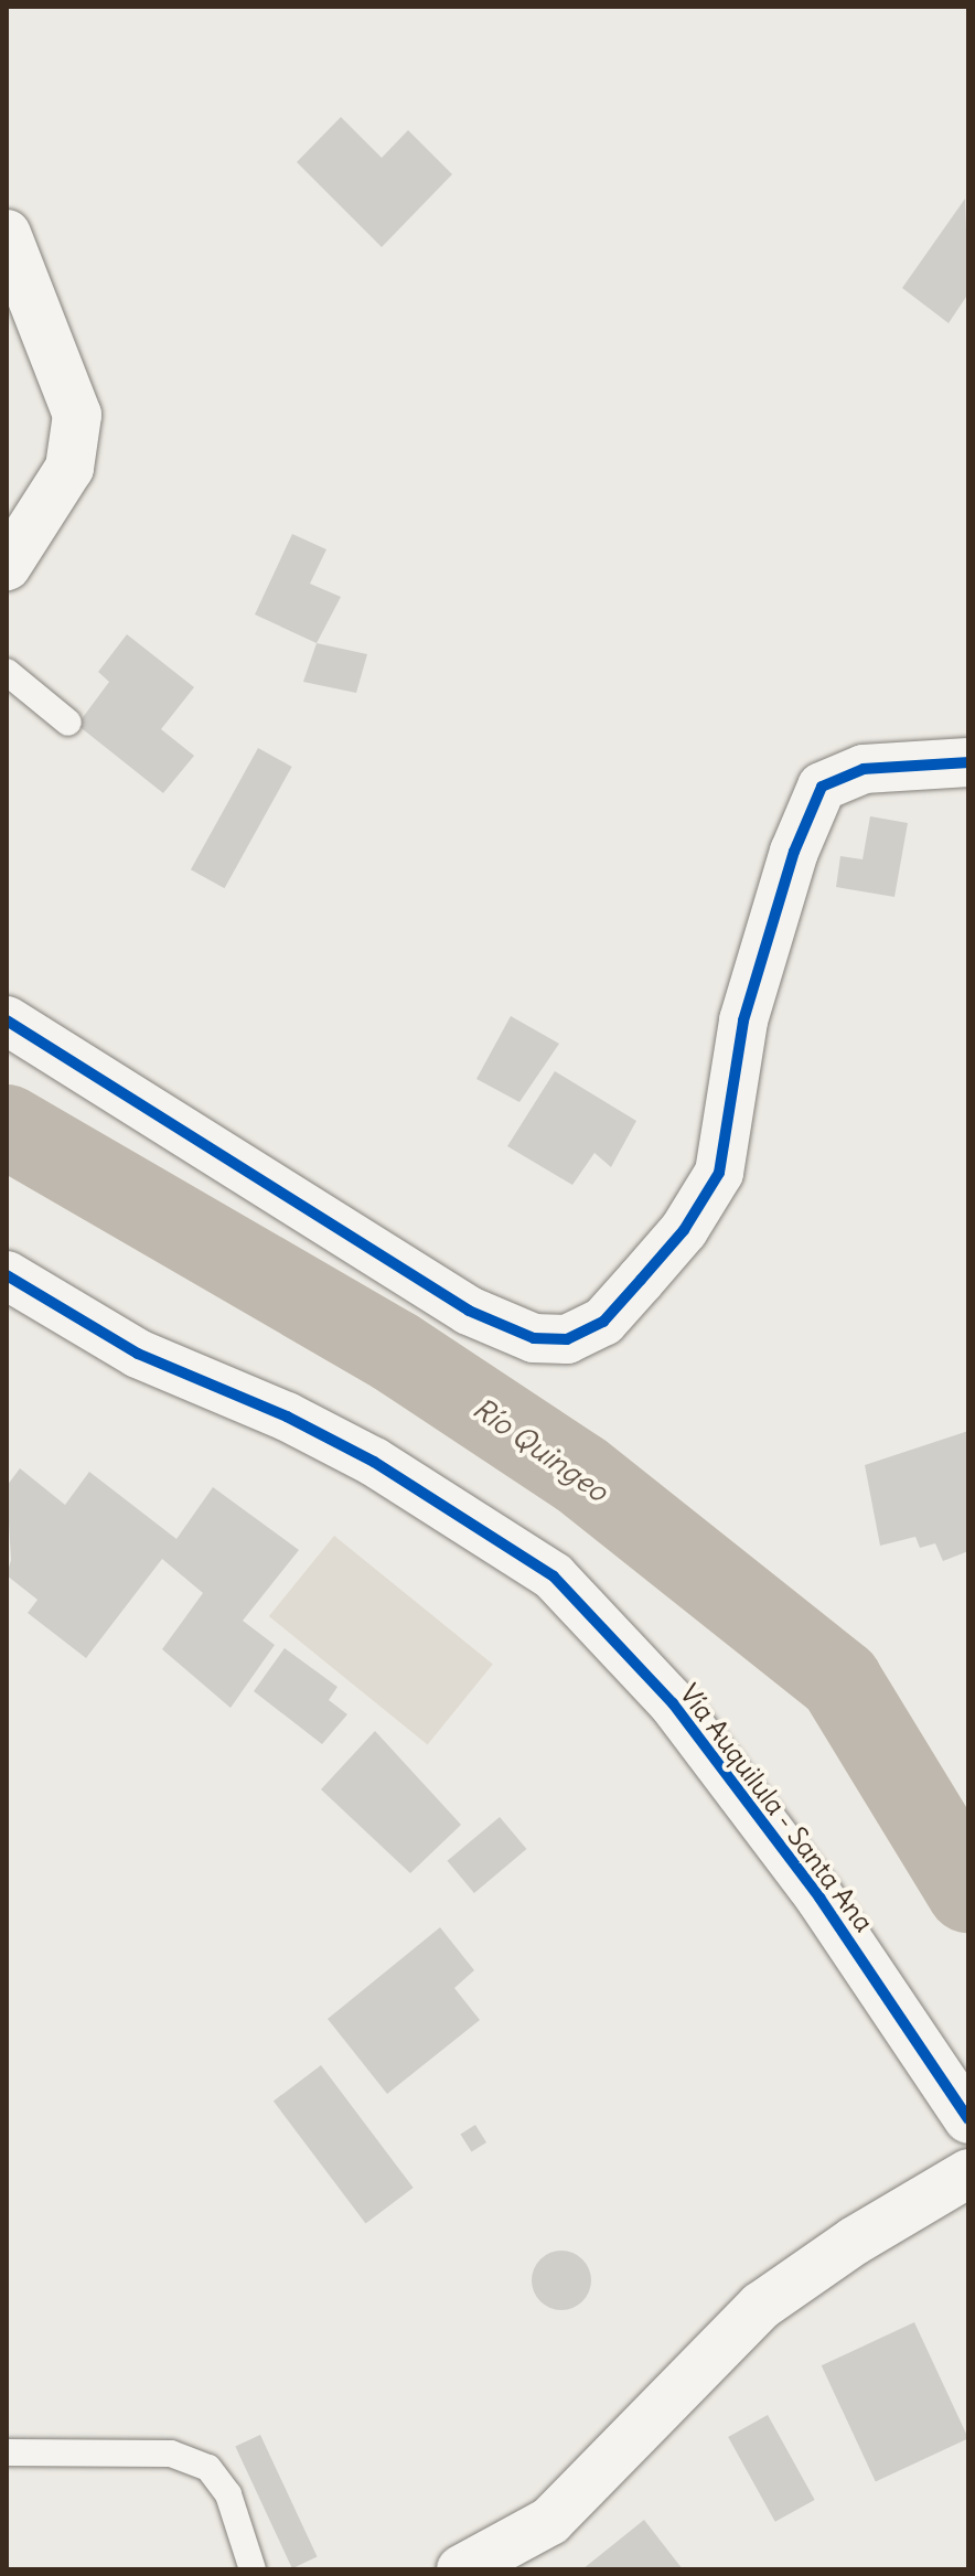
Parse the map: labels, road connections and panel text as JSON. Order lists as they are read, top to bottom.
{
  "streets": {
    "street": ["Vía Auquilula - Santa Ana"]
  },
  "water": ["Río Quingeo"]
}
